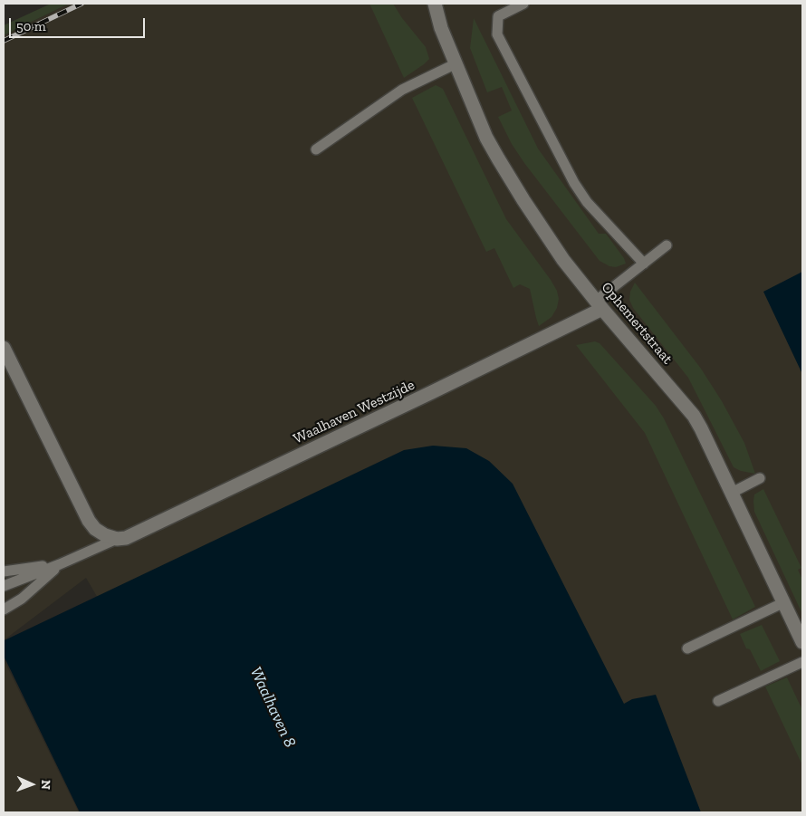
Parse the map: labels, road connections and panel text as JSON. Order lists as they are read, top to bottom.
{
  "streets": {
    "street": ["Ophemertstraat", "Waalhaven Westzijde"]
  },
  "crossings": [
    ["Ophemertstraat", "Waalhaven Westzijde"]
  ],
  "water": ["Waalhaven 8"],
  "scale_bar": "50 m",
  "north": "right"
}
